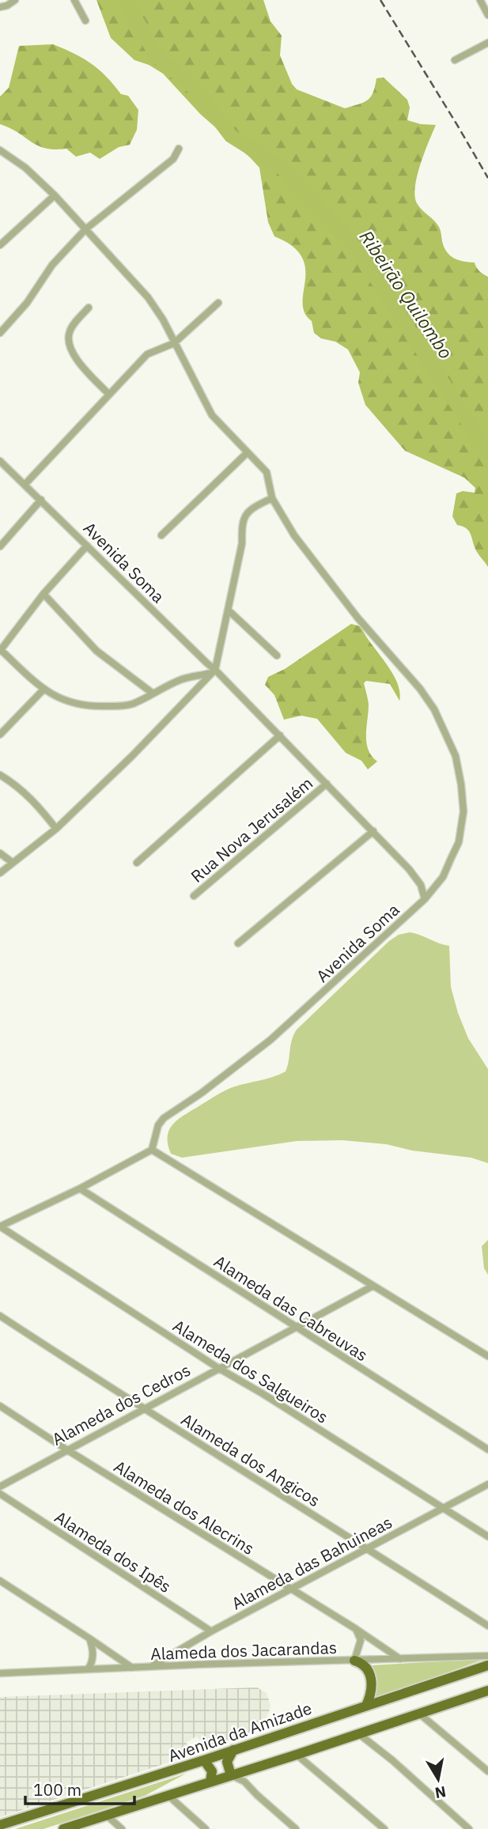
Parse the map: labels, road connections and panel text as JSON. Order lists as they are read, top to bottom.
{
  "streets": {
    "main road": ["Avenida da Amizade"],
    "street": [
      "Avenida Soma",
      "Rua Nova Jerusalém",
      "Alameda das Cabreuvas",
      "Alameda dos Salgueiros",
      "Alameda dos Cedros",
      "Alameda dos Angicos",
      "Alameda dos Alecrins",
      "Alameda dos Ipês",
      "Alameda das Bahuineas",
      "Alameda dos Jacarandas"
    ]
  },
  "crossings": [
    ["Avenida Soma", "Rua Nova Jerusalém"],
    ["Alameda das Cabreuvas", "Alameda dos Cedros"],
    ["Alameda dos Salgueiros", "Alameda dos Cedros"],
    ["Alameda dos Salgueiros", "Alameda das Bahuineas"],
    ["Alameda dos Cedros", "Alameda dos Angicos"],
    ["Alameda dos Cedros", "Alameda dos Alecrins"],
    ["Alameda dos Angicos", "Alameda das Bahuineas"],
    ["Alameda dos Alecrins", "Alameda das Bahuineas"],
    ["Alameda dos Alecrins", "Alameda dos Jacarandas"],
    ["Alameda dos Ipês", "Alameda das Bahuineas"],
    ["Alameda das Bahuineas", "Alameda dos Jacarandas"]
  ],
  "water": ["Ribeirão Quilombo"],
  "scale_bar": "100 m",
  "north": "bottom"
}
